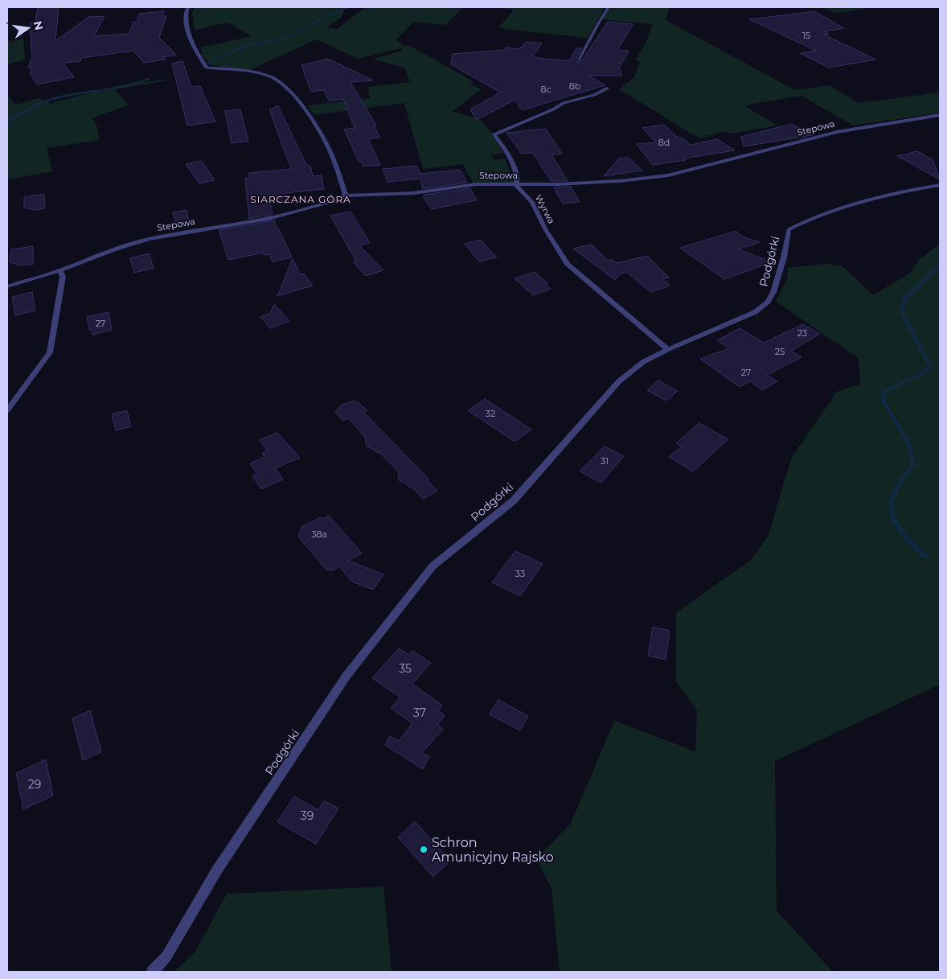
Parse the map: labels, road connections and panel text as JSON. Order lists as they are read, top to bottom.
{
  "streets": {
    "street": ["Stepowa", "Wyrwa", "Podgórki"]
  },
  "crossings": [
    ["Stepowa", "Wyrwa"],
    ["Wyrwa", "Podgórki"]
  ],
  "districts": ["SIARCZANA GÓRA"],
  "places": ["Schron Amunicyjny Rajsko"],
  "house_numbers": [
    "15",
    "8b",
    "8c",
    "8d",
    "27",
    "23",
    "25",
    "27",
    "32",
    "31",
    "38a",
    "33",
    "35",
    "37",
    "29",
    "39"
  ],
  "north": "right"
}
